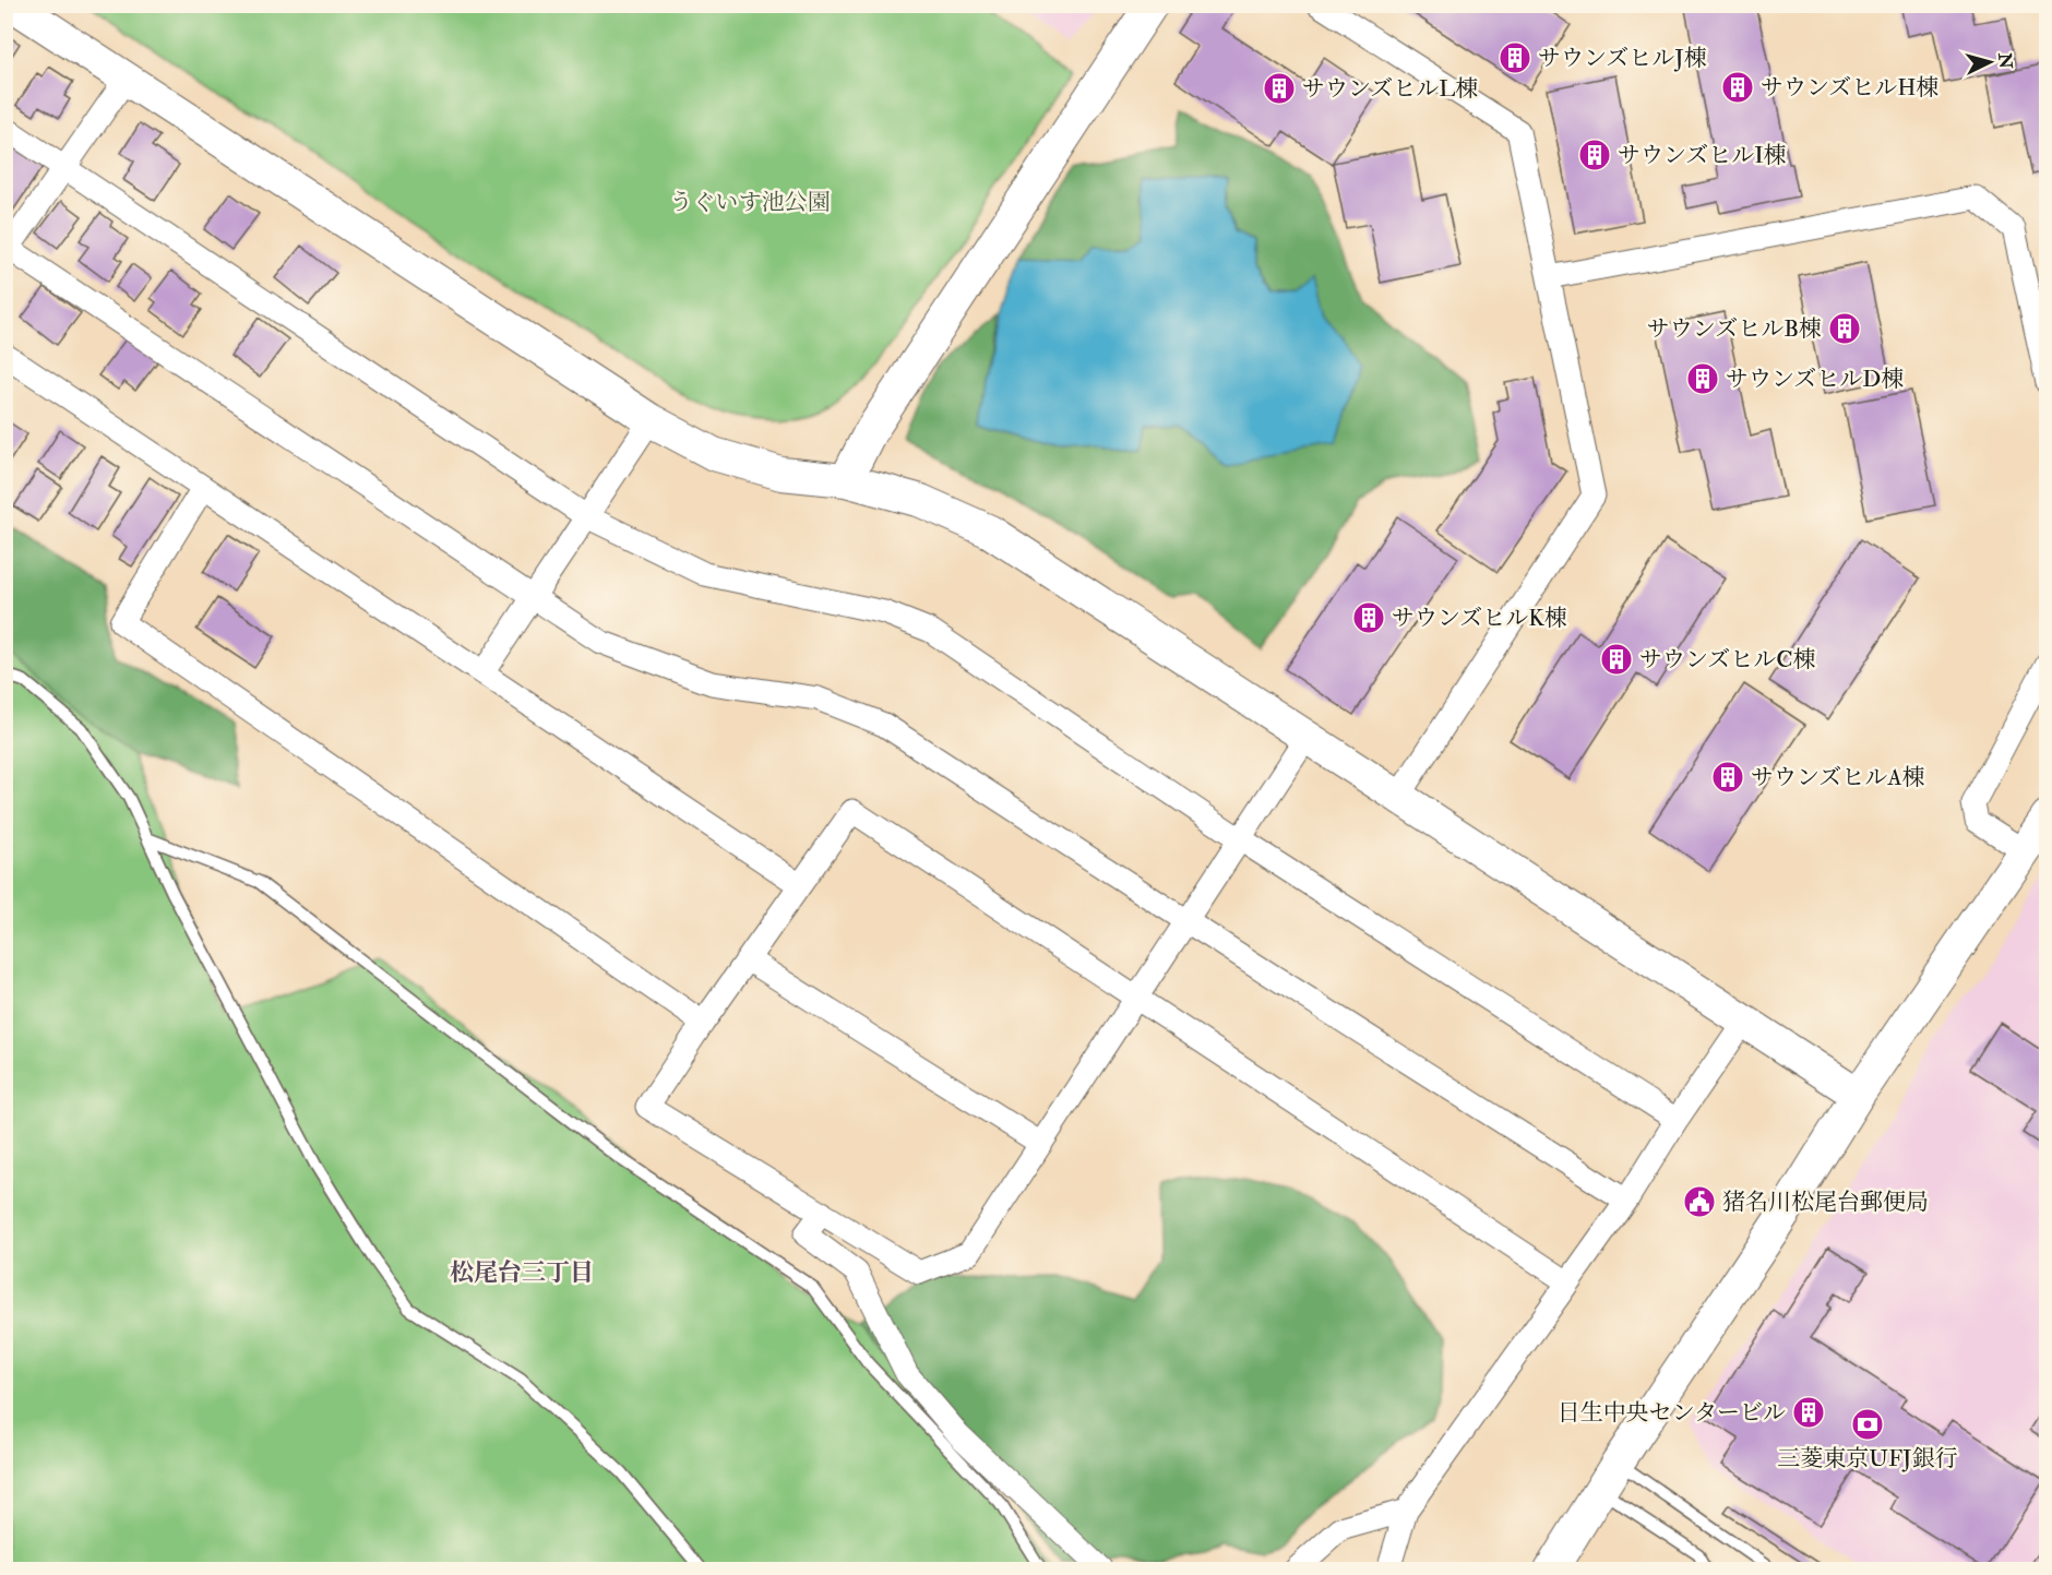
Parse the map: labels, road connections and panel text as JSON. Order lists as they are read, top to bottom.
{
  "districts": ["松尾台三丁目"],
  "parks": ["うぐいす池公園"],
  "places": {
    "building": [
      "サウンズヒルJ棟",
      "サウンズヒルH棟",
      "サウンズヒルL棟",
      "サウンズヒルI棟",
      "サウンズヒルB棟",
      "サウンズヒルD棟",
      "サウンズヒルK棟",
      "サウンズヒルC棟",
      "サウンズヒルA棟",
      "日生中央センタービル"
    ],
    "public building": ["猪名川松尾台郵便局"],
    "bank": ["三菱東京UFJ銀行"]
  },
  "north": "right"
}
